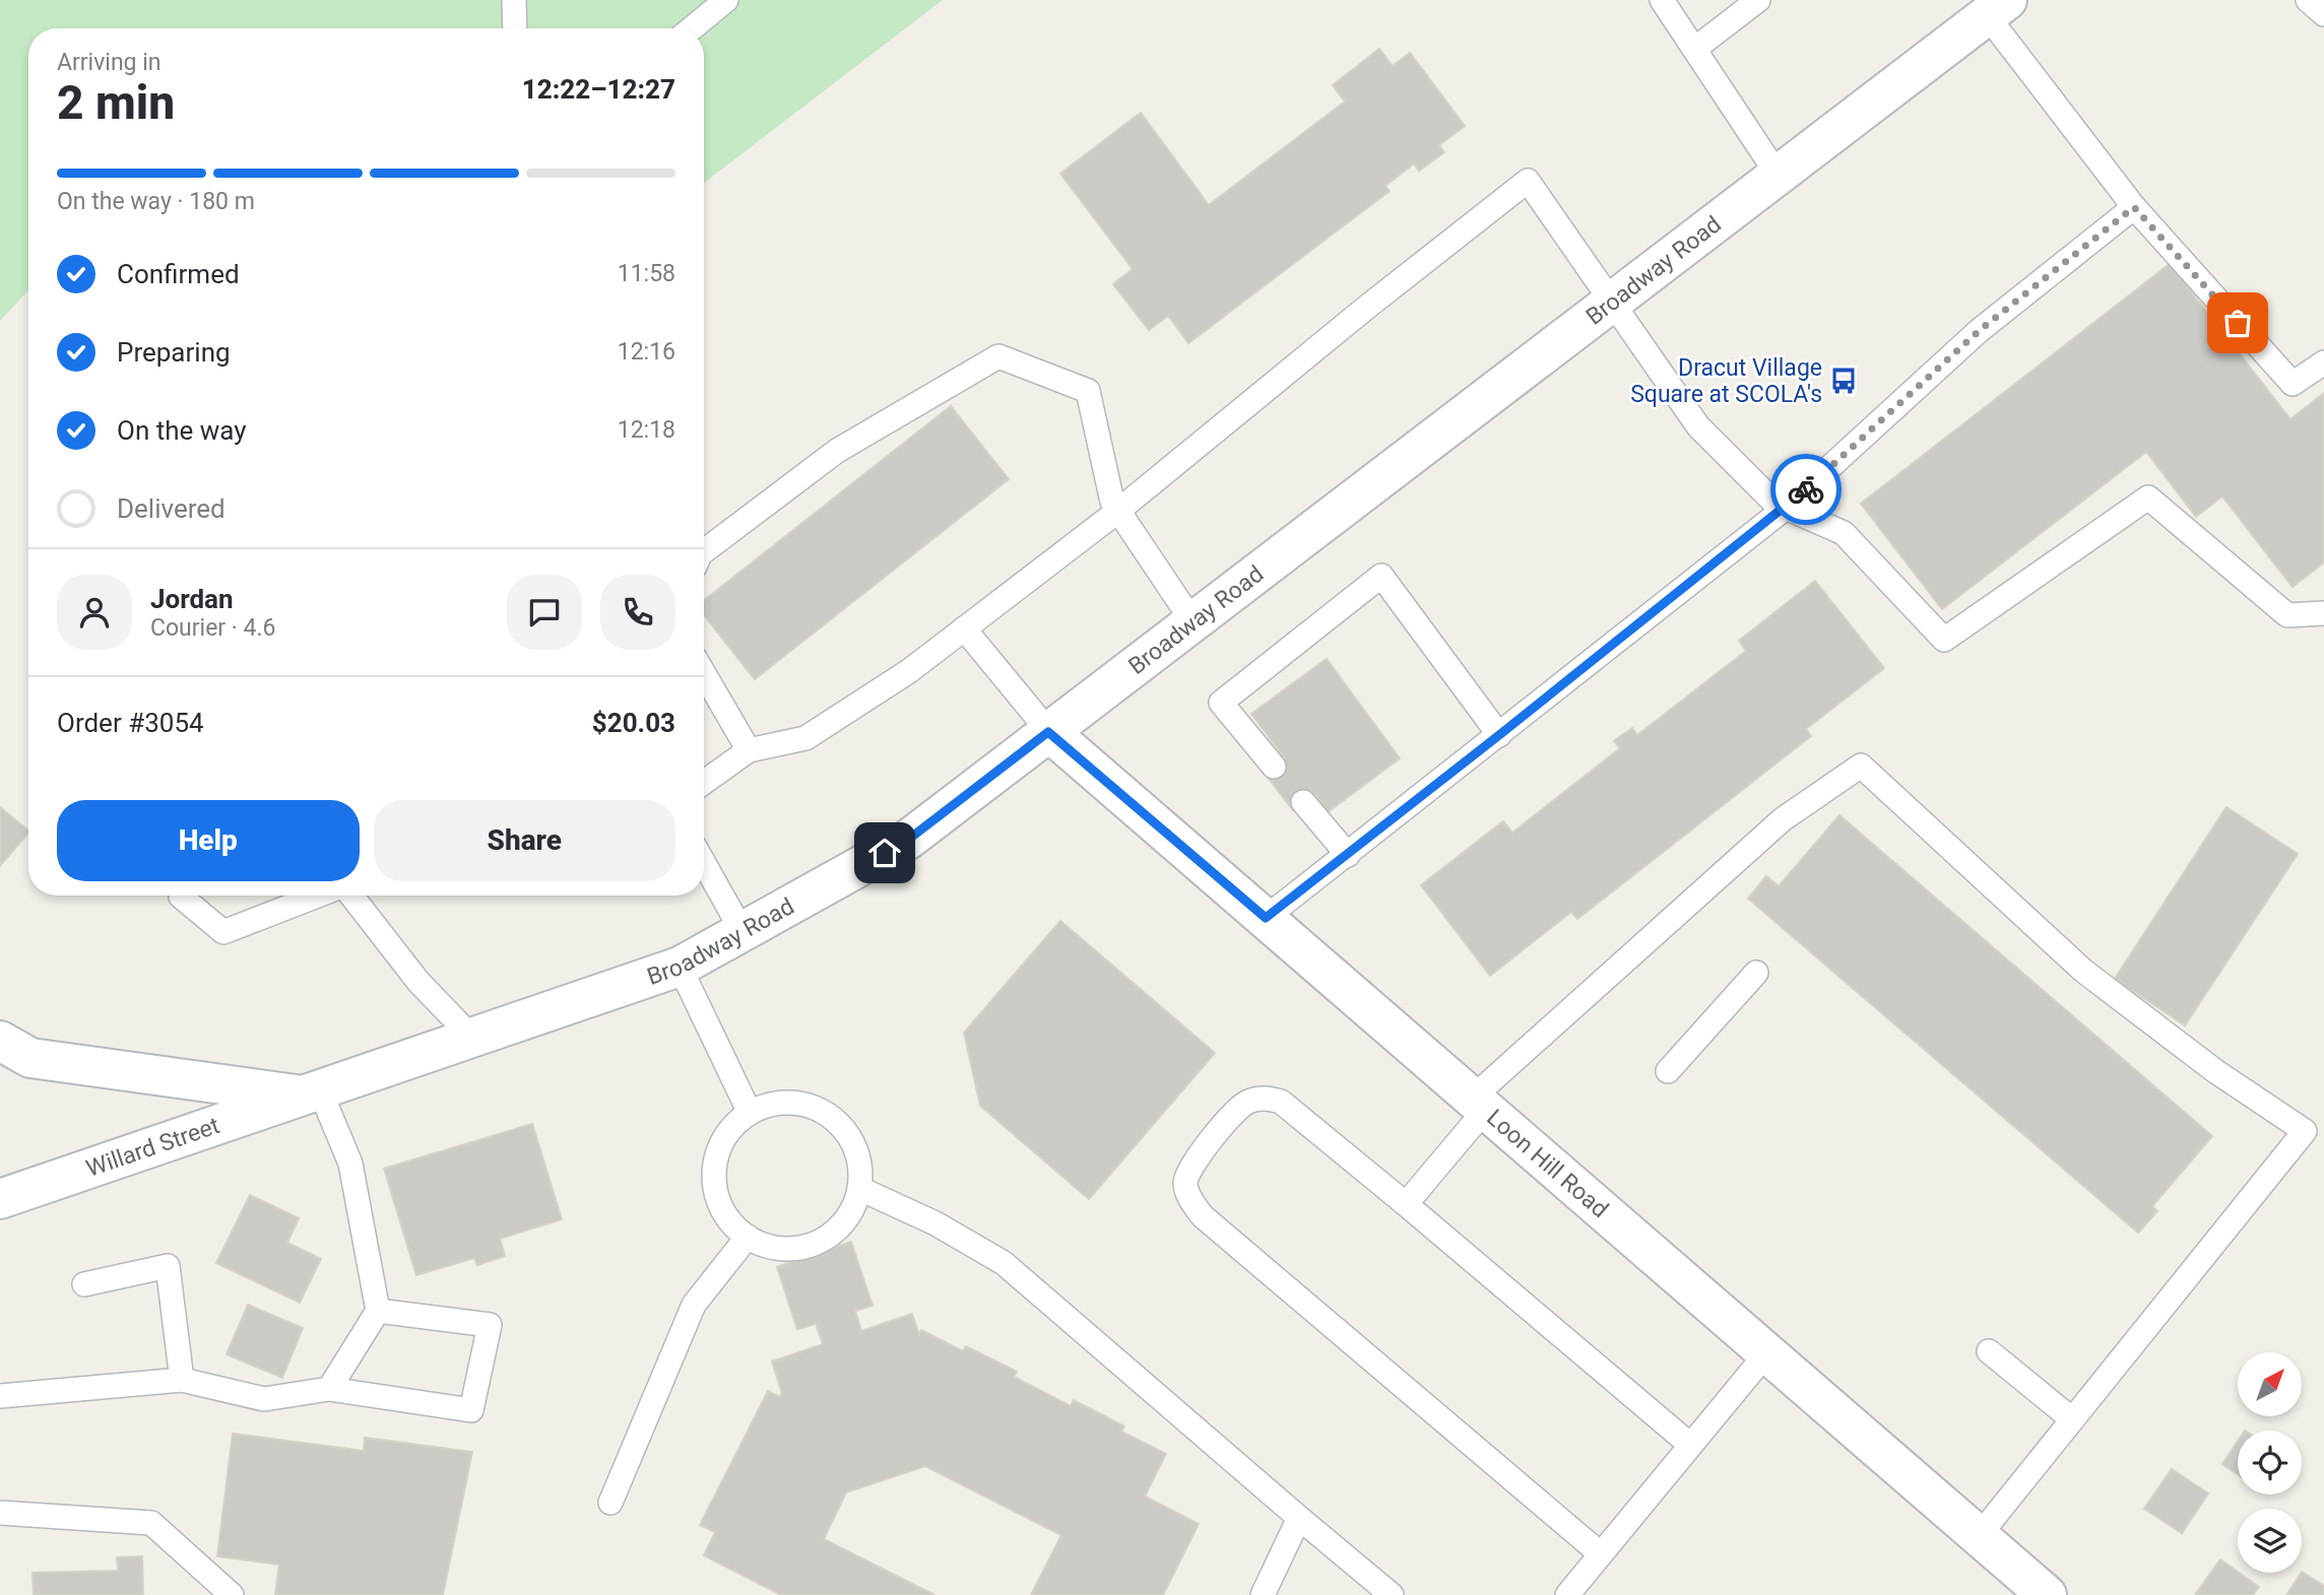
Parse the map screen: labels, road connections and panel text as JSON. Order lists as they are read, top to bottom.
{
  "streets": {
    "main road": ["Broadway Road", "Willard Street", "Loon Hill Road"]
  },
  "crossings": [
    ["Broadway Road", "Willard Street"],
    ["Broadway Road", "Loon Hill Road"]
  ],
  "places": {
    "bus stop": ["Dracut Village Square at SCOLA's"]
  },
  "north": "top right",
  "page": {
    "heading": ["2 min", "Arriving in", "12:22–12:27"],
    "panel": [
      "Jordan",
      "Courier · 4.6",
      "Order #3054",
      "$20.03"
    ],
    "bar": "On the way · 180 m",
    "list": [
      ["Confirmed", "11:58"],
      ["Preparing", "12:16"],
      ["On the way", "12:18"],
      "Delivered"
    ],
    "buttons": ["Help", "Share"]
  }
}
